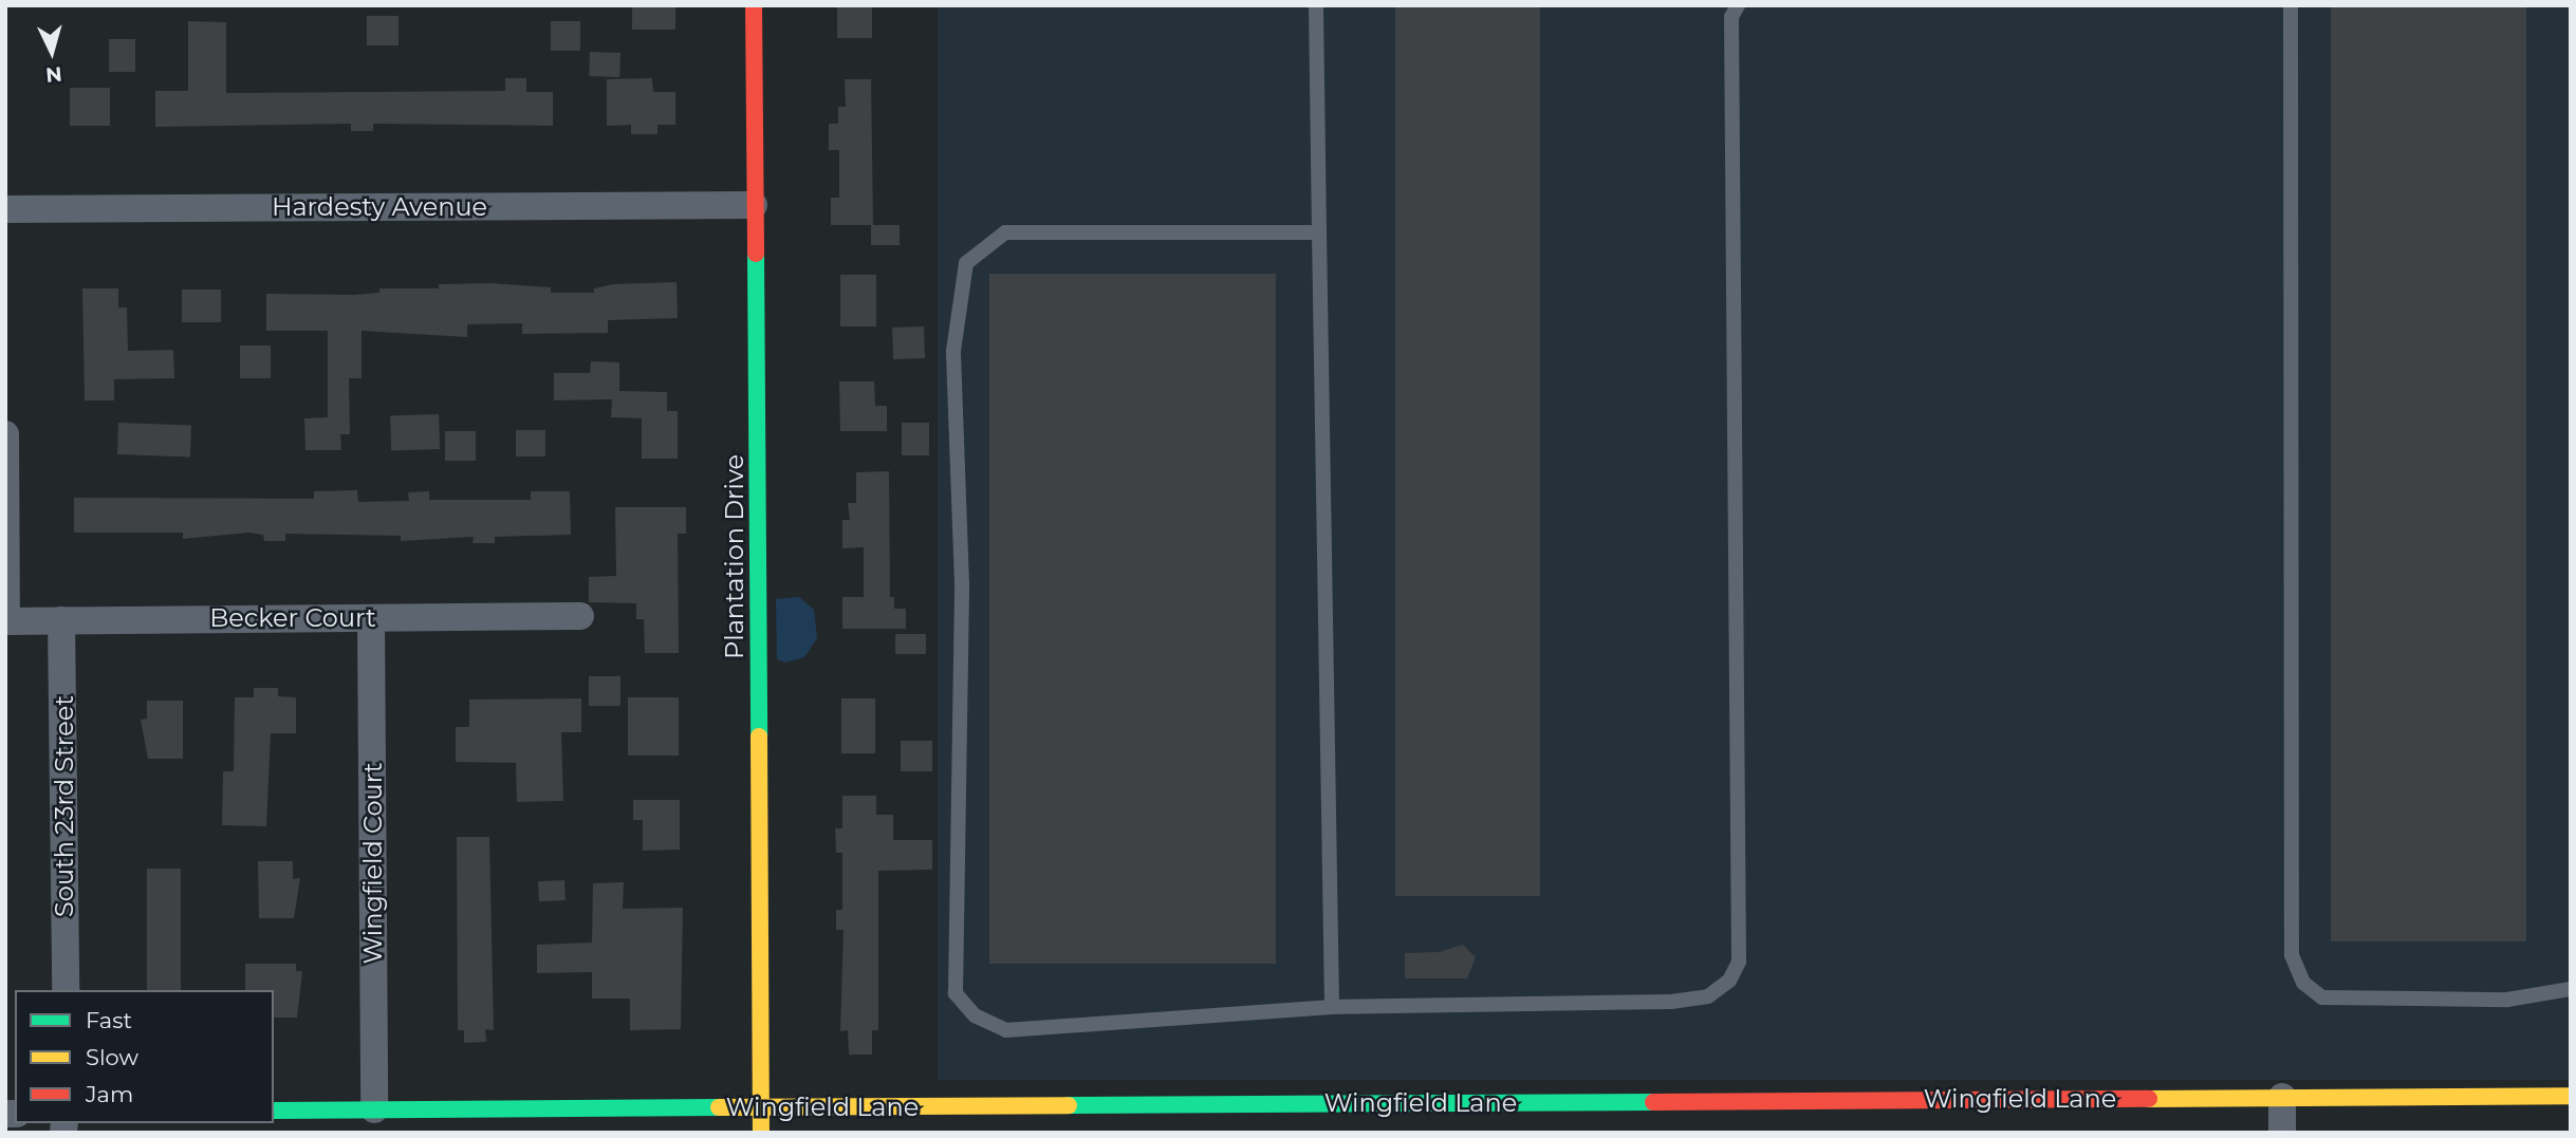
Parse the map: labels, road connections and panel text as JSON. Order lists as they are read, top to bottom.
{
  "streets": {
    "street": [
      "Hardesty Avenue",
      "Plantation Drive",
      "Becker Court",
      "South 23rd Street",
      "Wingfield Court",
      "Wingfield Lane"
    ]
  },
  "crossings": [
    ["Hardesty Avenue", "Plantation Drive"],
    ["Plantation Drive", "Wingfield Lane"],
    ["Becker Court", "South 23rd Street"],
    ["Becker Court", "Wingfield Court"],
    ["Wingfield Court", "Wingfield Lane"]
  ],
  "legend": ["Fast", "Slow", "Jam"],
  "north": "bottom"
}
